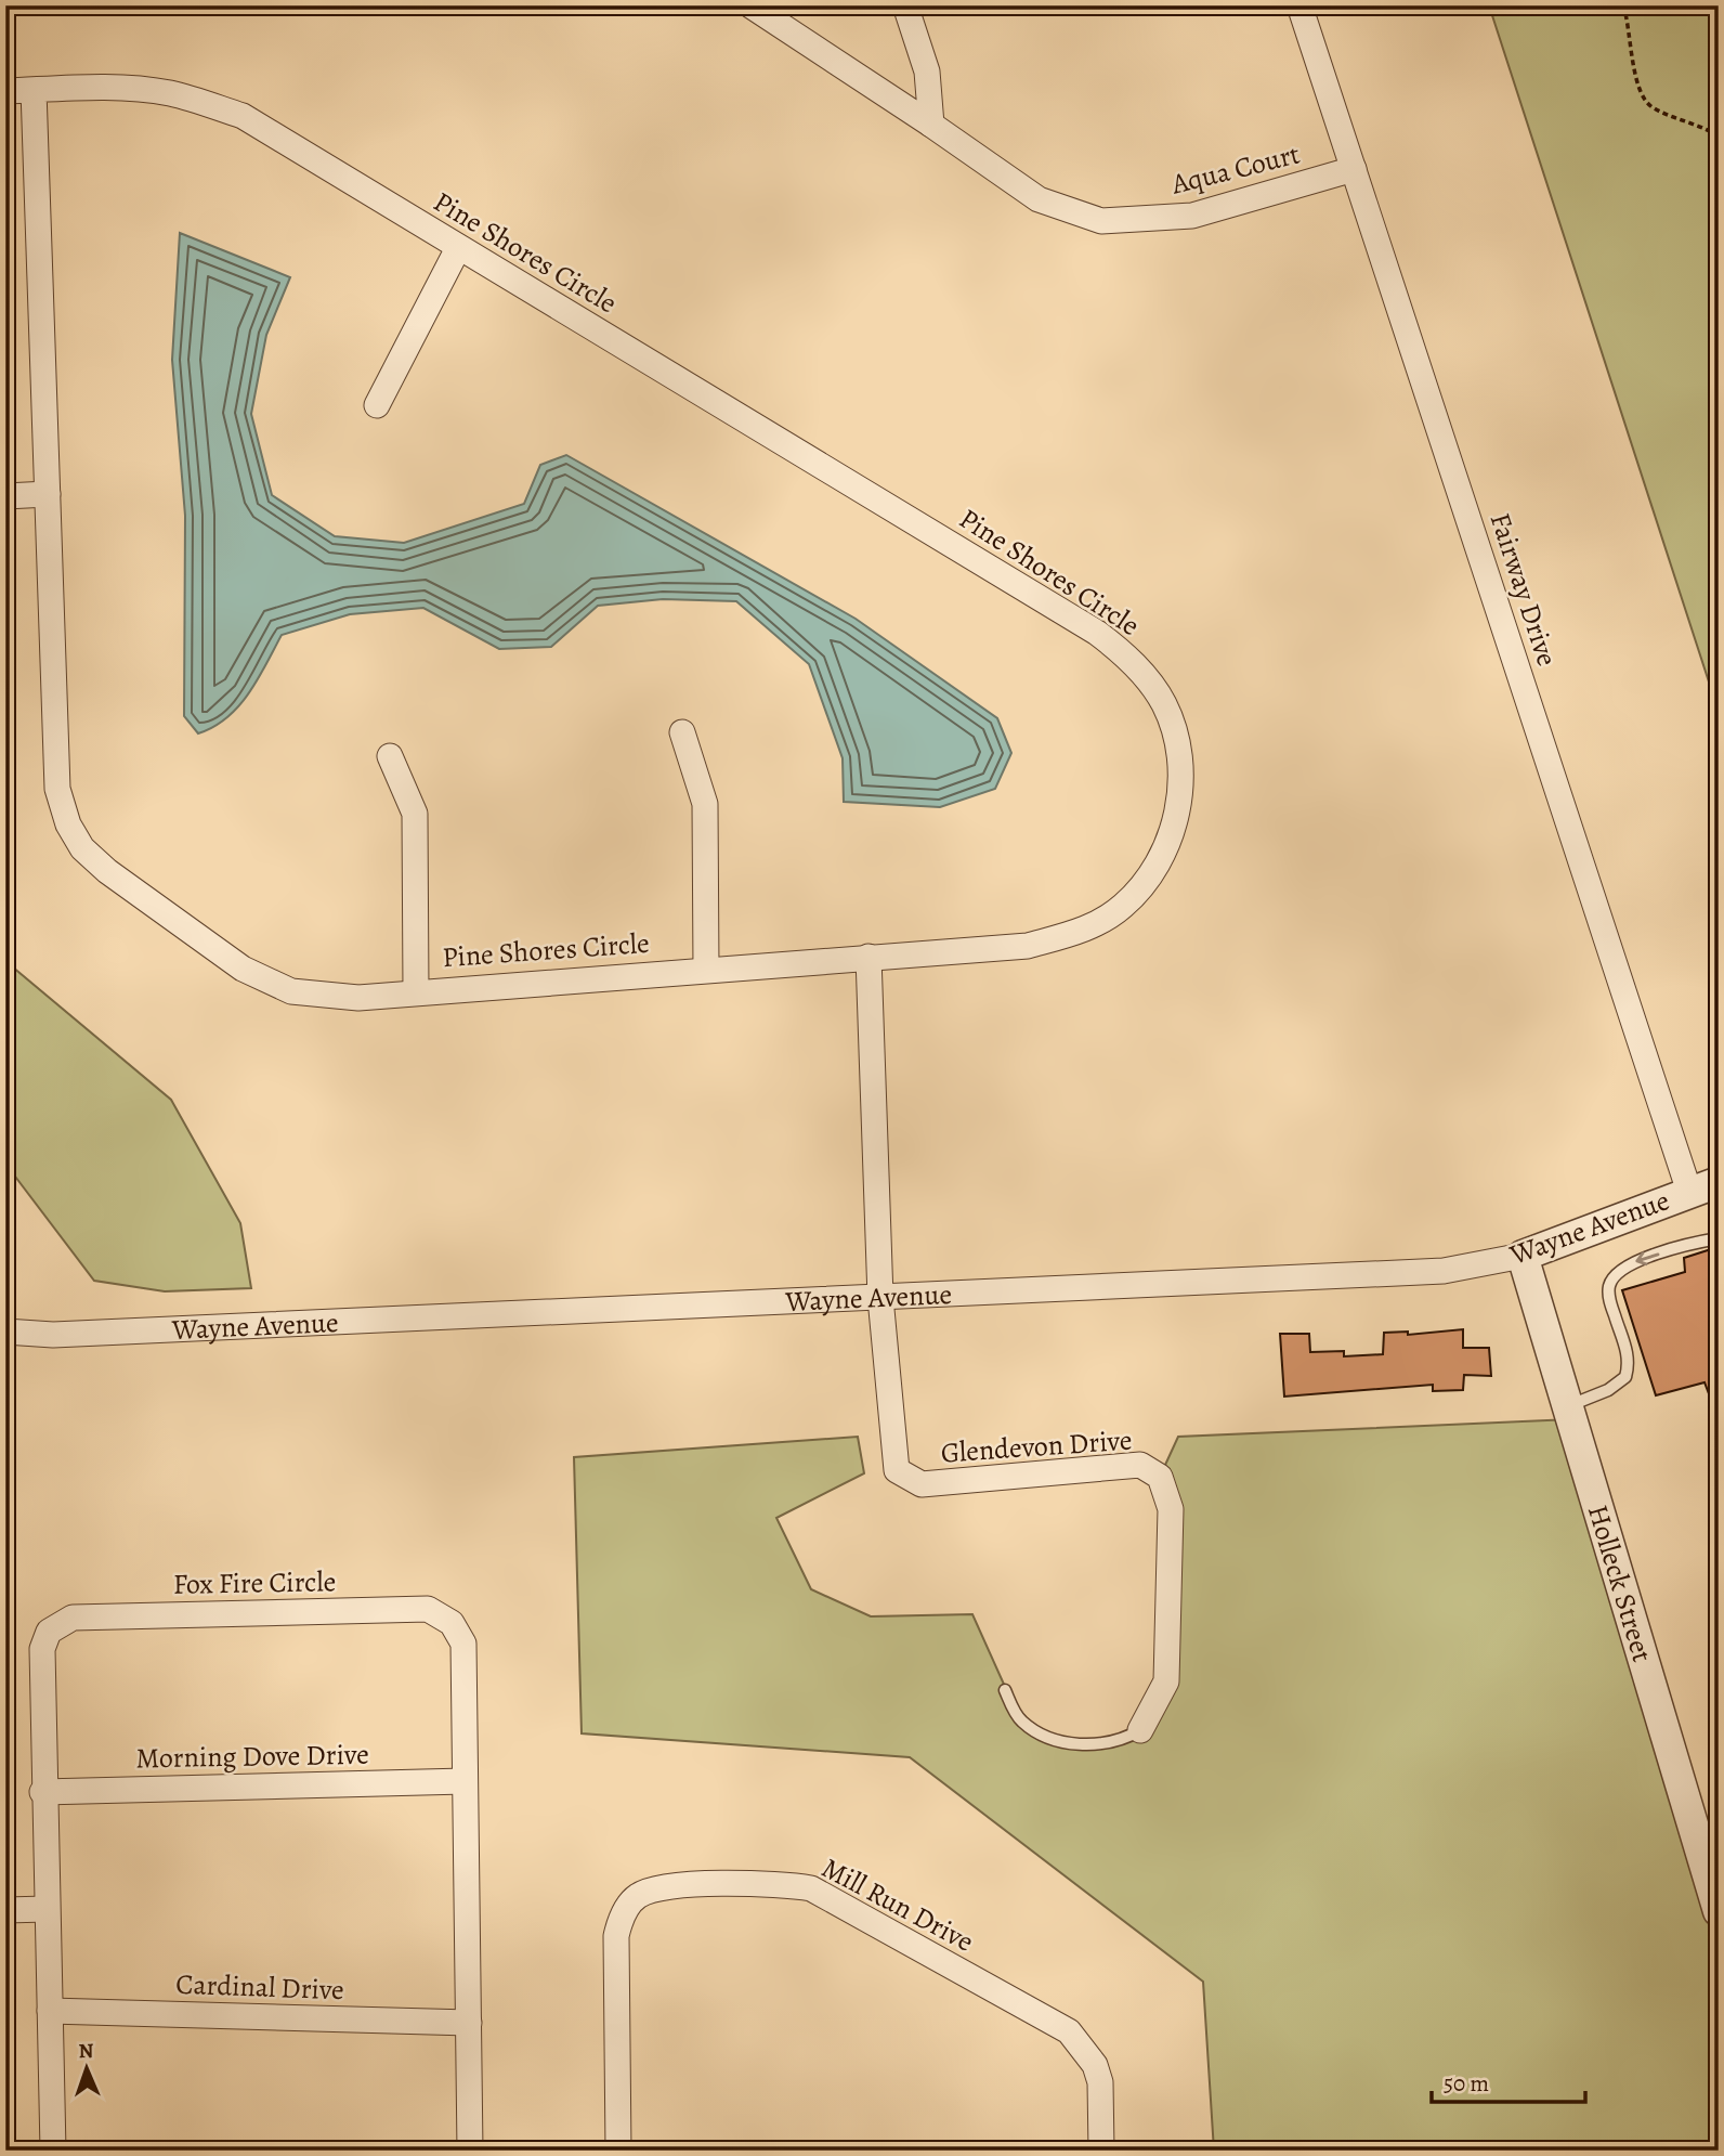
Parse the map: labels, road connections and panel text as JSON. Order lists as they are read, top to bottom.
{
  "streets": {
    "street": [
      "Aqua Court",
      "Pine Shores Circle",
      "Fairway Drive",
      "Wayne Avenue",
      "Glendevon Drive",
      "Fox Fire Circle",
      "Holleck Street",
      "Morning Dove Drive",
      "Mill Run Drive",
      "Cardinal Drive"
    ]
  },
  "crossings": [
    ["Aqua Court", "Fairway Drive"],
    ["Pine Shores Circle", "Glendevon Drive"],
    ["Fairway Drive", "Wayne Avenue"],
    ["Wayne Avenue", "Glendevon Drive"],
    ["Wayne Avenue", "Holleck Street"],
    ["Fox Fire Circle", "Morning Dove Drive"],
    ["Fox Fire Circle", "Cardinal Drive"]
  ],
  "scale_bar": "50 m",
  "north": "top"
}
